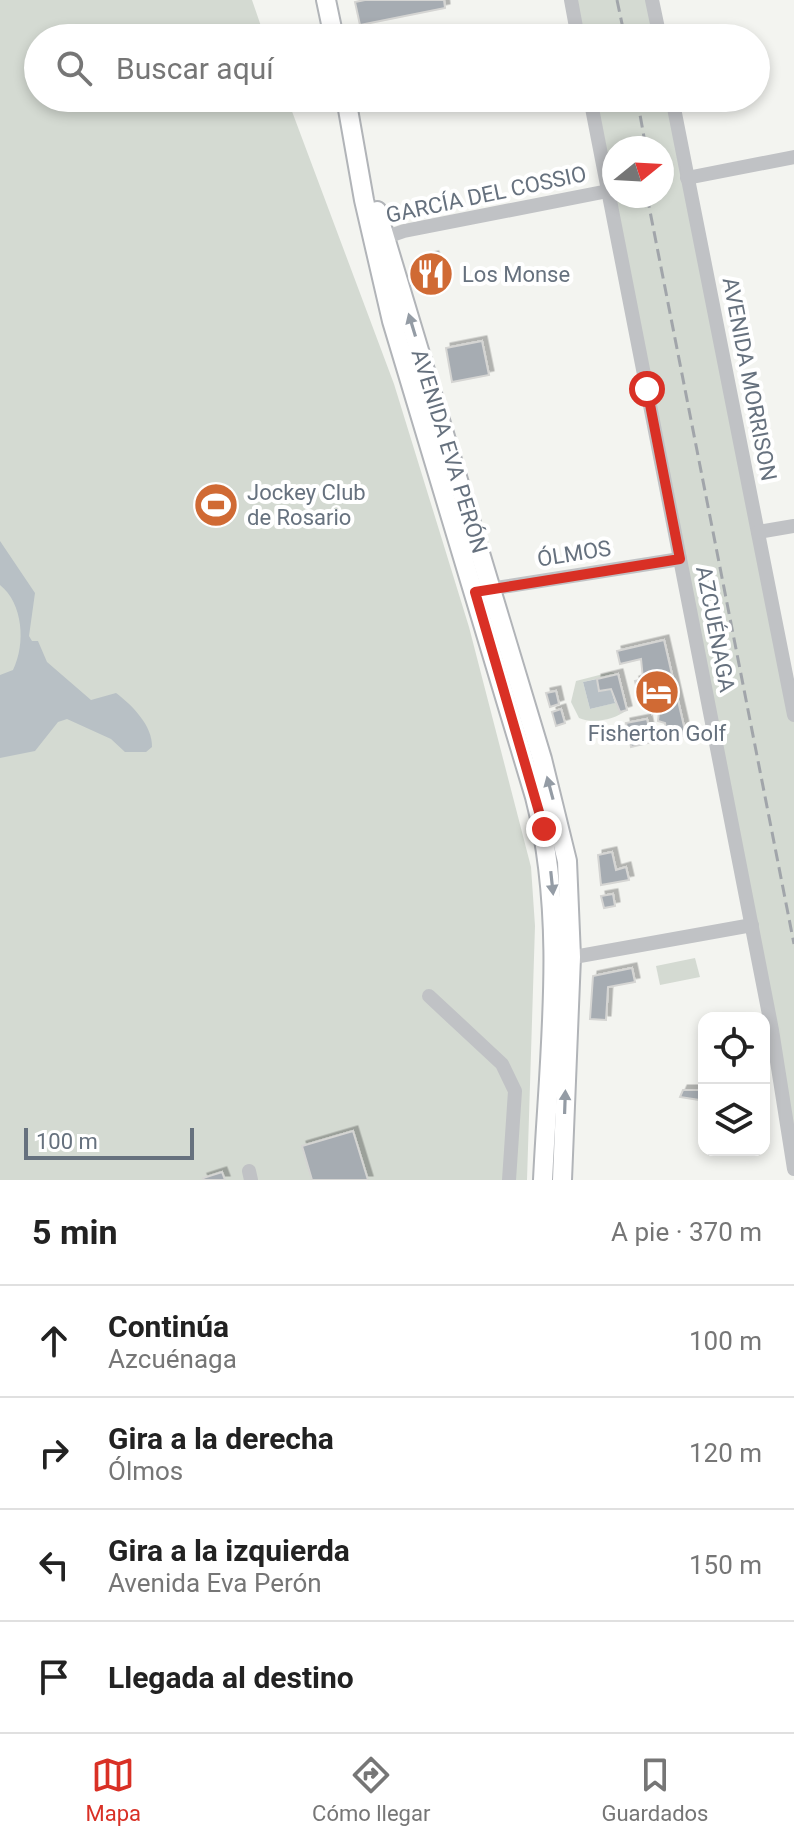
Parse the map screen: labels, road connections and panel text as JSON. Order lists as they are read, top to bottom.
{
  "streets": {
    "main road": ["AVENIDA EVA PERÓN"],
    "street": [
      "GARCÍA DEL COSSIO",
      "AVENIDA MORRISON",
      "ÓLMOS",
      "AZCUÉNAGA"
    ]
  },
  "crossings": [
    ["GARCÍA DEL COSSIO", "AVENIDA EVA PERÓN"],
    ["AVENIDA EVA PERÓN", "ÓLMOS"],
    ["ÓLMOS", "AZCUÉNAGA"]
  ],
  "places": {
    "restaurant": ["Los Monse"],
    "sports": ["Jockey Club de Rosario"],
    "hotel": ["Fisherton Golf"]
  },
  "scale_bar": "100 m",
  "north": "right",
  "page": {
    "search": "Buscar aquí",
    "scale": "100 m",
    "heading": ["5 min", "A pie · 370 m"],
    "list": [
      ["Continúa", "Azcuénaga", "100 m"],
      ["Gira a la derecha", "Ólmos", "120 m"],
      ["Gira a la izquierda", "Avenida Eva Perón", "150 m"],
      "Llegada al destino"
    ],
    "nav": ["Mapa", "Cómo llegar", "Guardados"]
  }
}
